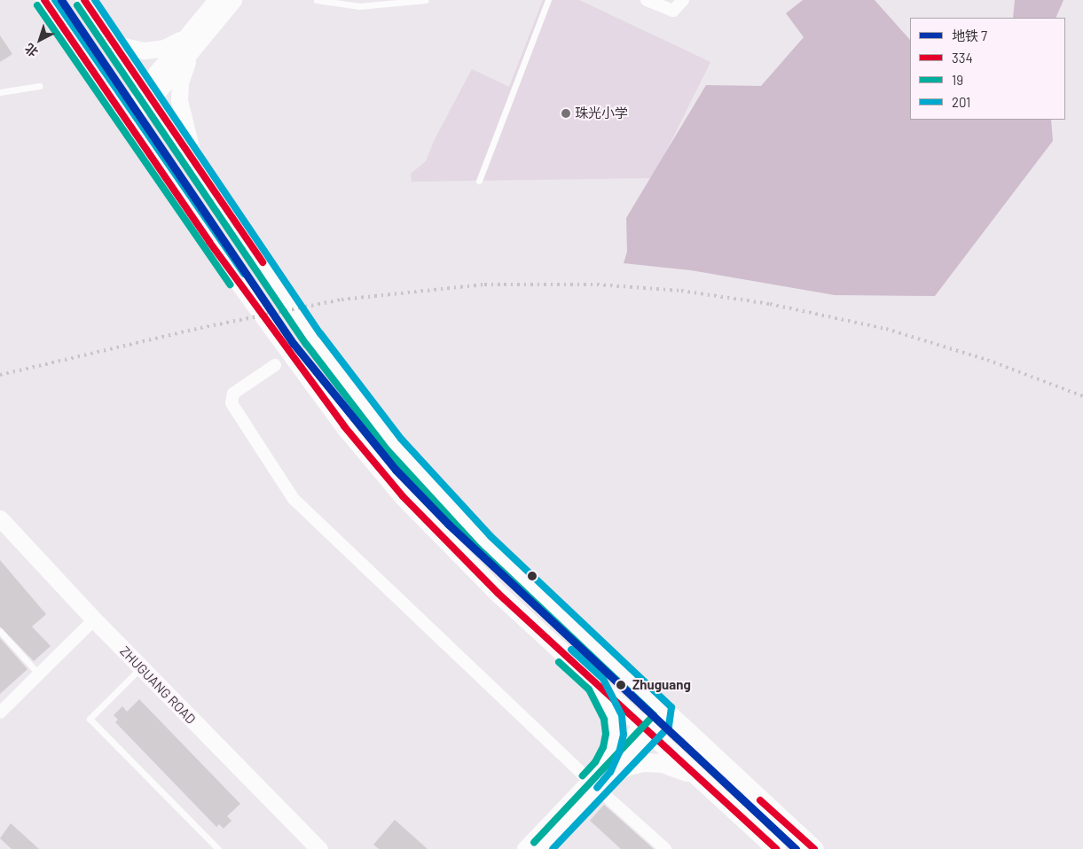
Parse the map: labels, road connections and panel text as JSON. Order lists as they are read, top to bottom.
{
  "streets": {
    "main road": ["ZHUGUANG ROAD"]
  },
  "places": ["珠光小学", "Zhuguang"],
  "lines": [
    "metro line 7",
    "transit line 334",
    "transit line 201",
    "transit line 19"
  ],
  "legend": [
    "地铁 7",
    "334",
    "19",
    "201"
  ],
  "north": "bottom left"
}
